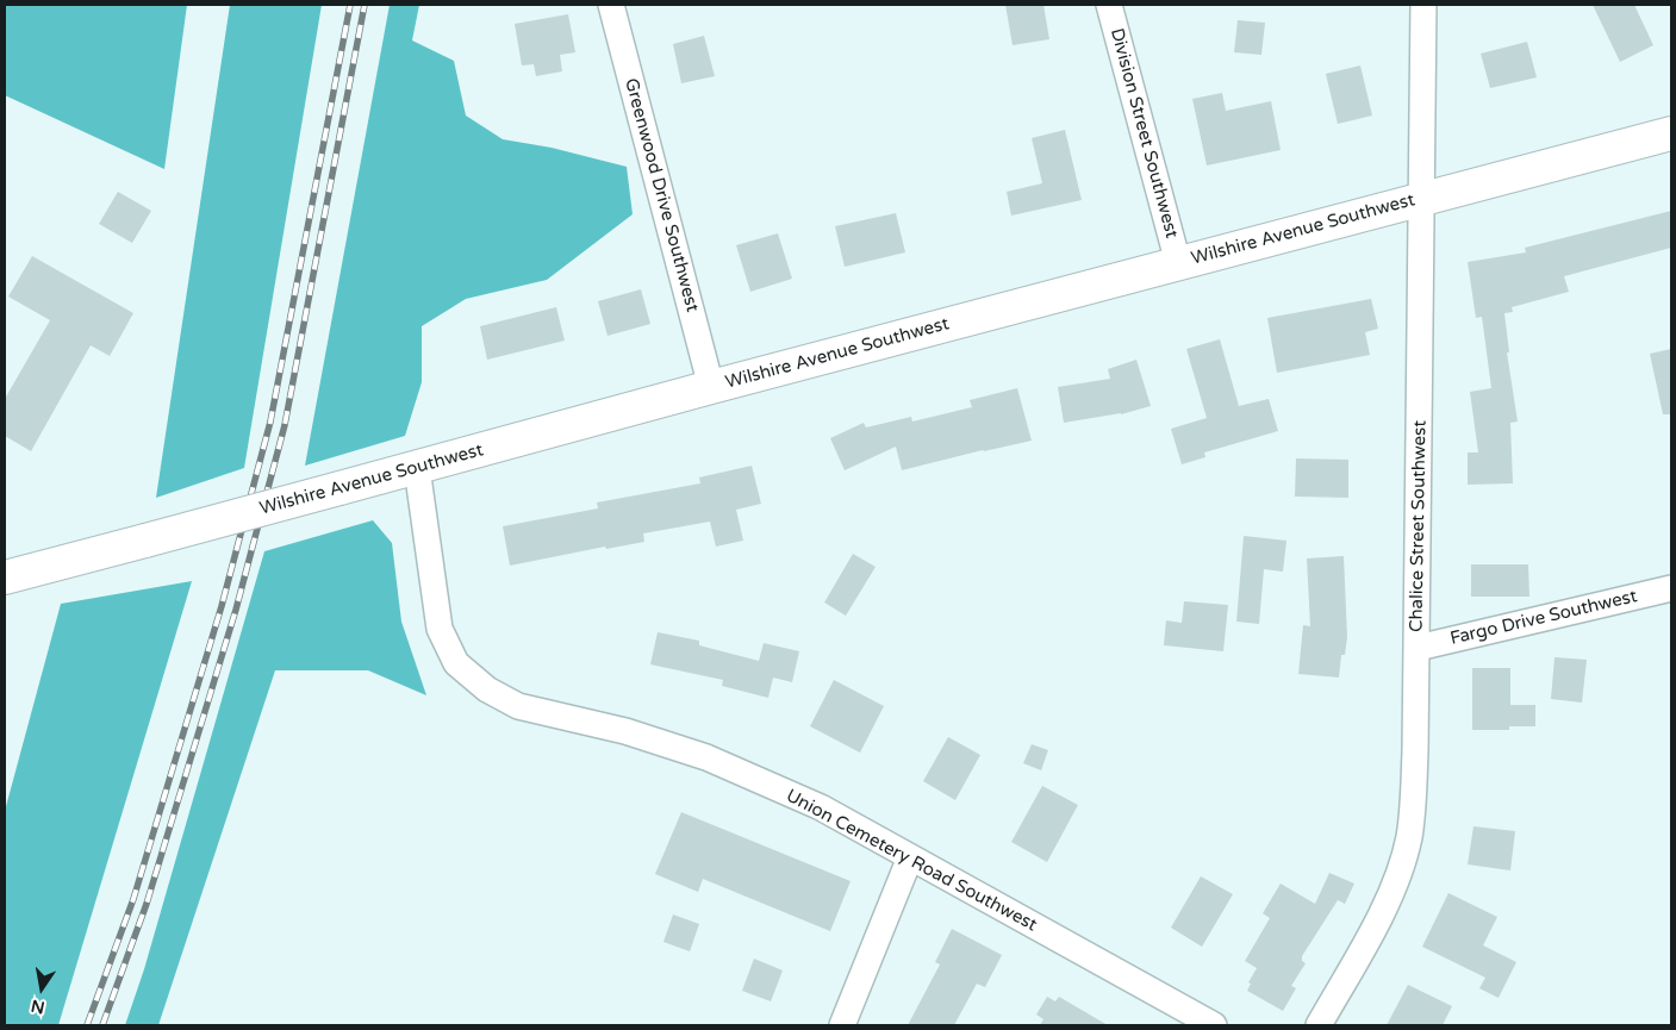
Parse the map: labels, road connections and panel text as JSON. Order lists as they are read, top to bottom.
{
  "streets": {
    "street": [
      "Division Street Southwest",
      "Greenwood Drive Southwest",
      "Wilshire Avenue Southwest",
      "Chalice Street Southwest",
      "Fargo Drive Southwest",
      "Union Cemetery Road Southwest"
    ]
  },
  "crossings": [
    ["Division Street Southwest", "Wilshire Avenue Southwest"],
    ["Greenwood Drive Southwest", "Wilshire Avenue Southwest"],
    ["Wilshire Avenue Southwest", "Chalice Street Southwest"],
    ["Wilshire Avenue Southwest", "Union Cemetery Road Southwest"],
    ["Chalice Street Southwest", "Fargo Drive Southwest"]
  ],
  "north": "bottom"
}
